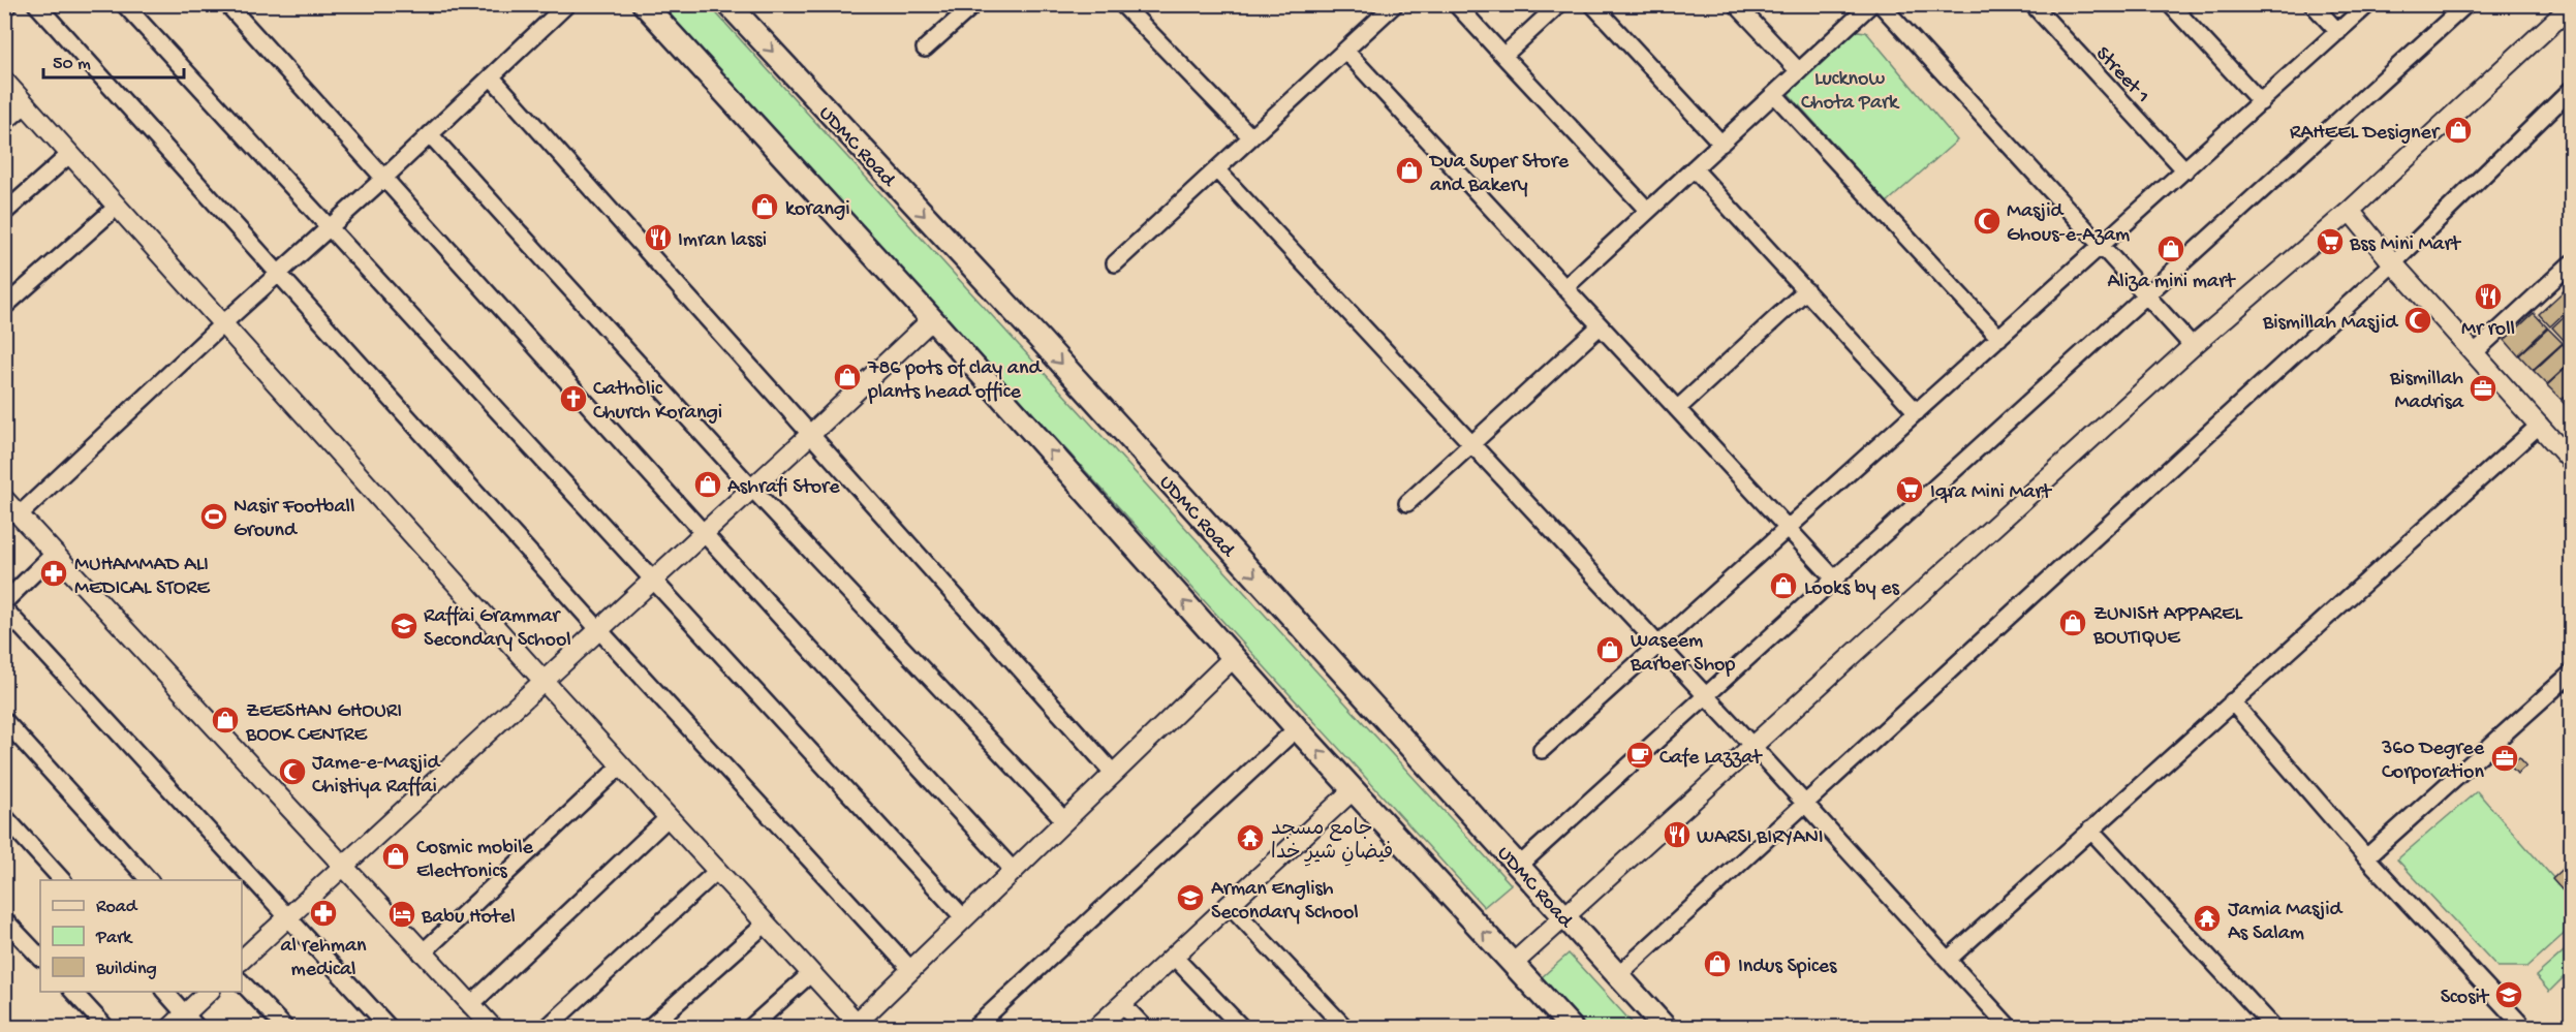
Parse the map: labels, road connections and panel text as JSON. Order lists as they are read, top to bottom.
{
  "streets": {
    "main road": ["UDMC Road"],
    "street": ["Street 1"]
  },
  "parks": ["Lucknow Chota Park"],
  "places": {
    "shop": [
      "RAHEEL Designer",
      "Dua Super Store and Bakery",
      "korangi",
      "Aliza mini mart",
      "786 pots of clay and plants head office",
      "Ashrafi Store",
      "Looks by es",
      "ZUNISH APPAREL BOUTIQUE",
      "Waseem Barber Shop",
      "ZEESHAN GHOURI BOOK CENTRE",
      "Cosmic mobile Electronics",
      "Indus Spices"
    ],
    "mosque": ["Masjid Ghous-e-Azam", "Bismillah Masjid", "Jame-e-Masjid Chistiya Raffai"],
    "restaurant": ["Imran lassi", "Mr roll", "WARSI BIRYANI"],
    "supermarket": ["Bss Mini Mart", "Iqra Mini Mart"],
    "office": ["Bismillah Madrisa", "360 Degree Corporation"],
    "church": ["Catholic Church Korangi"],
    "sports": ["Nasir Football Ground"],
    "pharmacy": ["MUHAMMAD ALI MEDICAL STORE", "al rehman medical"],
    "school or university": ["Raffai Grammar Secondary School", "Arman English Secondary School", "Scosit"],
    "cafe": ["Cafe Lazzat"],
    "temple": ["جامع مسجد فیضانِ شیرِ خدا", "Jamia Masjid As Salam"],
    "hotel": ["Babu Hotel"]
  },
  "legend": ["Road", "Park", "Building"],
  "scale_bar": "50 m"
}
